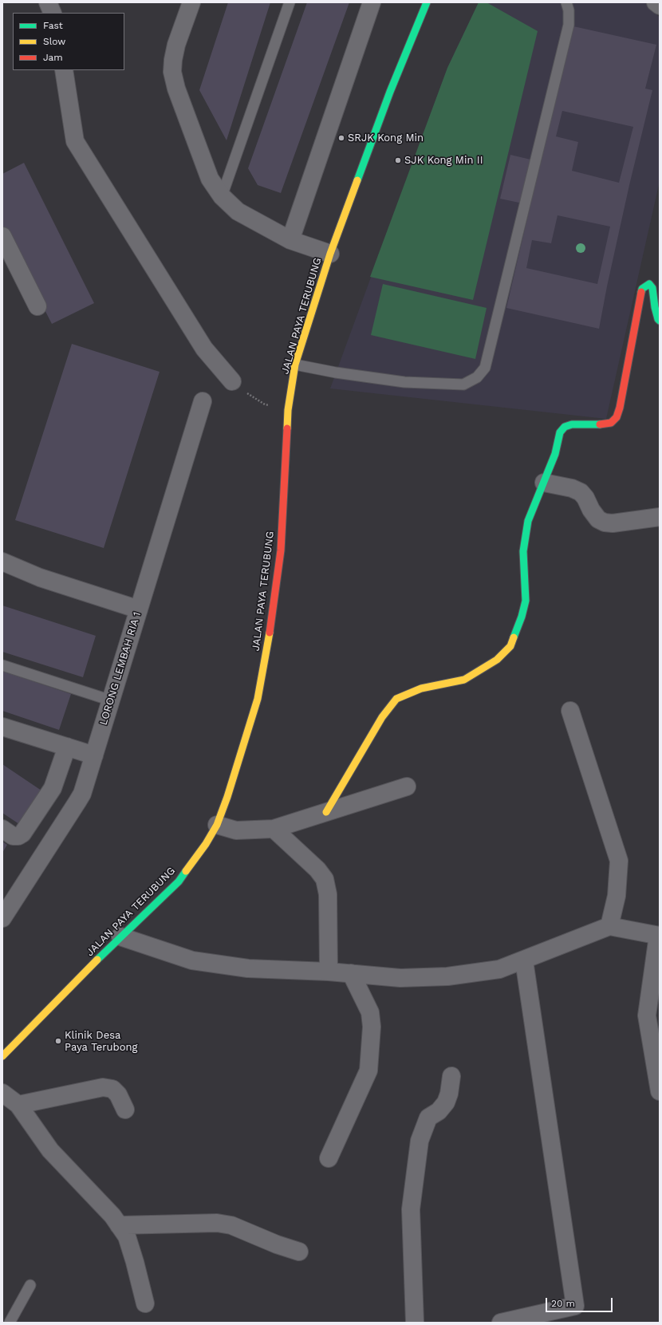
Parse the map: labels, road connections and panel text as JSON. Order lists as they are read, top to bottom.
{
  "streets": {
    "main road": ["JALAN PAYA TERUBUNG"],
    "street": ["LORONG LEMBAH RIA 1"]
  },
  "places": ["SRJK Kong Min", "SJK Kong Min II", "Klinik Desa Paya Terubong"],
  "legend": ["Fast", "Slow", "Jam"],
  "scale_bar": "20 m"
}
